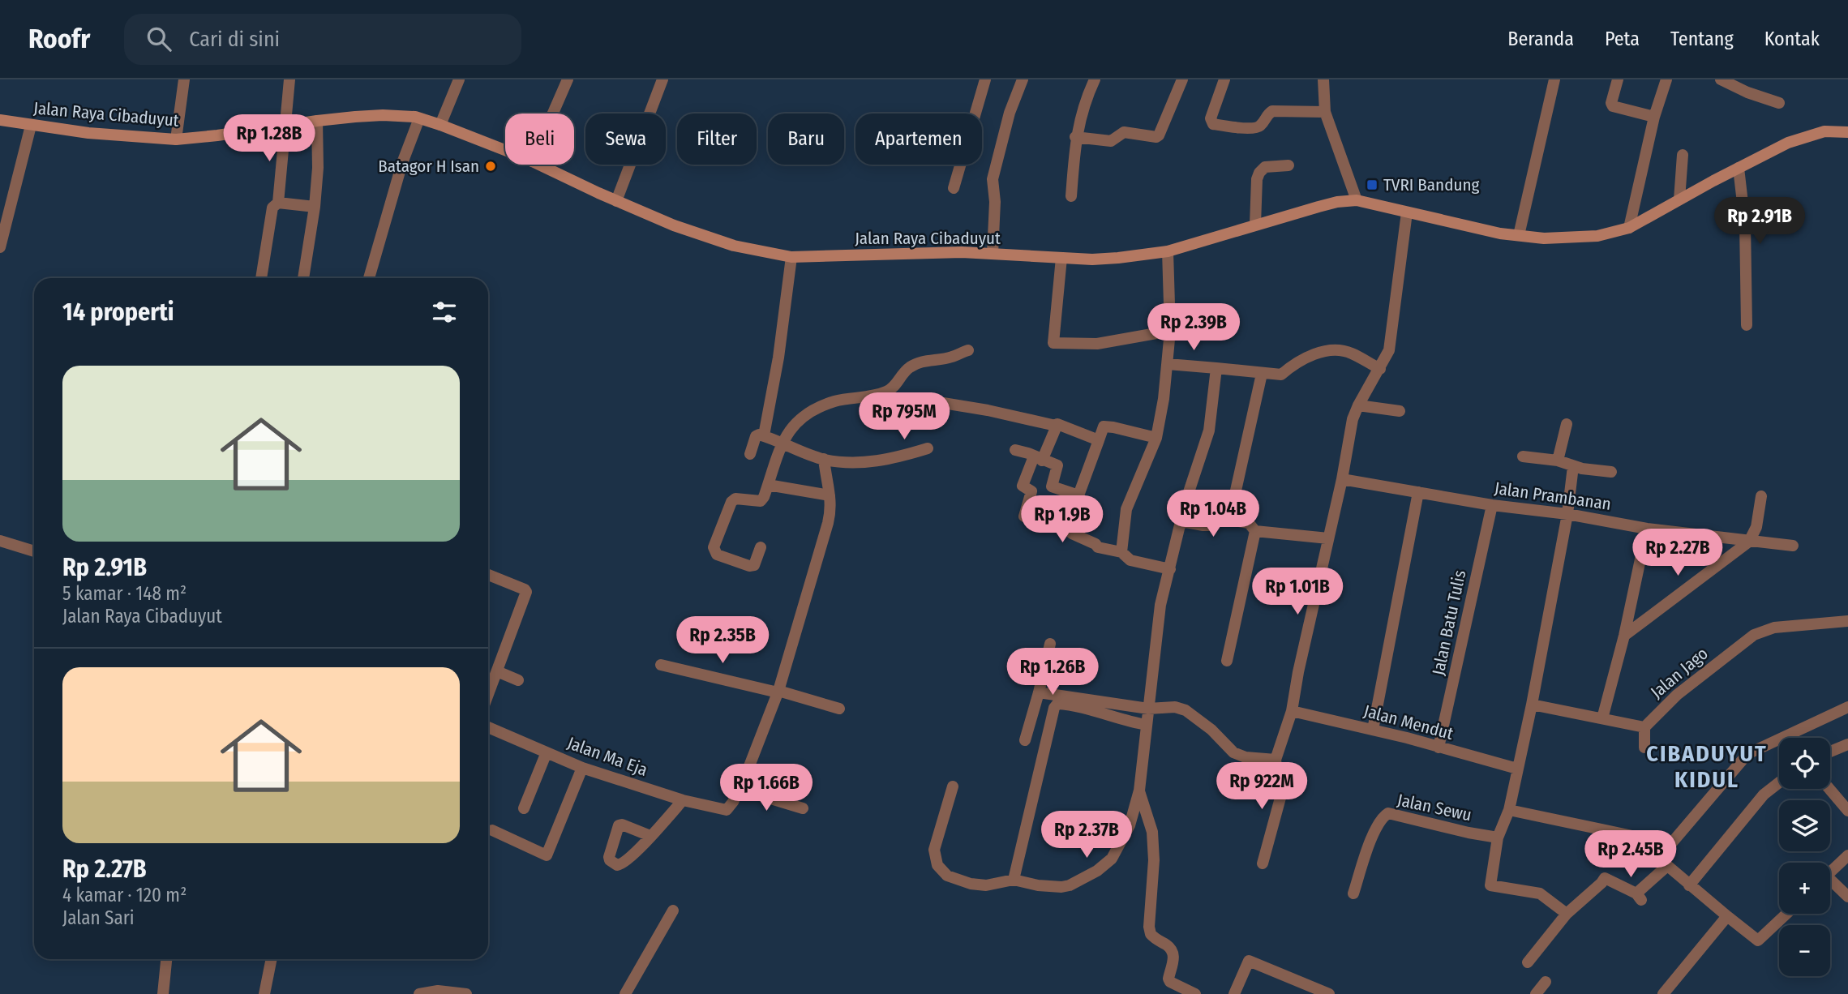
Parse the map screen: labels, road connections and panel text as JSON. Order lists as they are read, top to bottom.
{
  "streets": {
    "main road": ["Jalan Raya Cibaduyut"],
    "street": [
      "Jalan Prambanan",
      "Jalan Batu Tulis",
      "Jalan Jago",
      "Jalan Mendut",
      "Jalan Ma Eja",
      "Jalan Sewu"
    ]
  },
  "crossings": [
    ["Jalan Prambanan", "Jalan Batu Tulis"],
    ["Jalan Batu Tulis", "Jalan Mendut"]
  ],
  "districts": ["CIBADUYUT KIDUL"],
  "places": {
    "other": ["Batagor H Isan"],
    "transit": ["TVRI Bandung"]
  },
  "page": {
    "header": "Roofr",
    "search": "Cari di sini",
    "nav": [
      "Beranda",
      "Peta",
      "Tentang",
      "Kontak"
    ],
    "chip": [
      "Beli",
      "Sewa",
      "Filter",
      "Baru",
      "Apartemen"
    ],
    "price": [
      "Rp 1.28B",
      "Rp 2.91B",
      "Rp 2.39B",
      "Rp 795M",
      "Rp 1.04B",
      "Rp 1.9B",
      "Rp 2.27B",
      "Rp 1.01B",
      "Rp 2.35B",
      "Rp 1.26B",
      "Rp 922M",
      "Rp 1.66B",
      "Rp 2.37B",
      "Rp 2.45B"
    ],
    "heading": "14 properti",
    "list": [
      {
        "name": "Rp 2.91B",
        "note": "5 kamar · 148 m² · Jalan Raya Cibaduyut"
      },
      {
        "name": "Rp 2.27B",
        "note": "4 kamar · 120 m² · Jalan Sari"
      }
    ],
    "map_buttons": ["+", "−"]
  }
}
